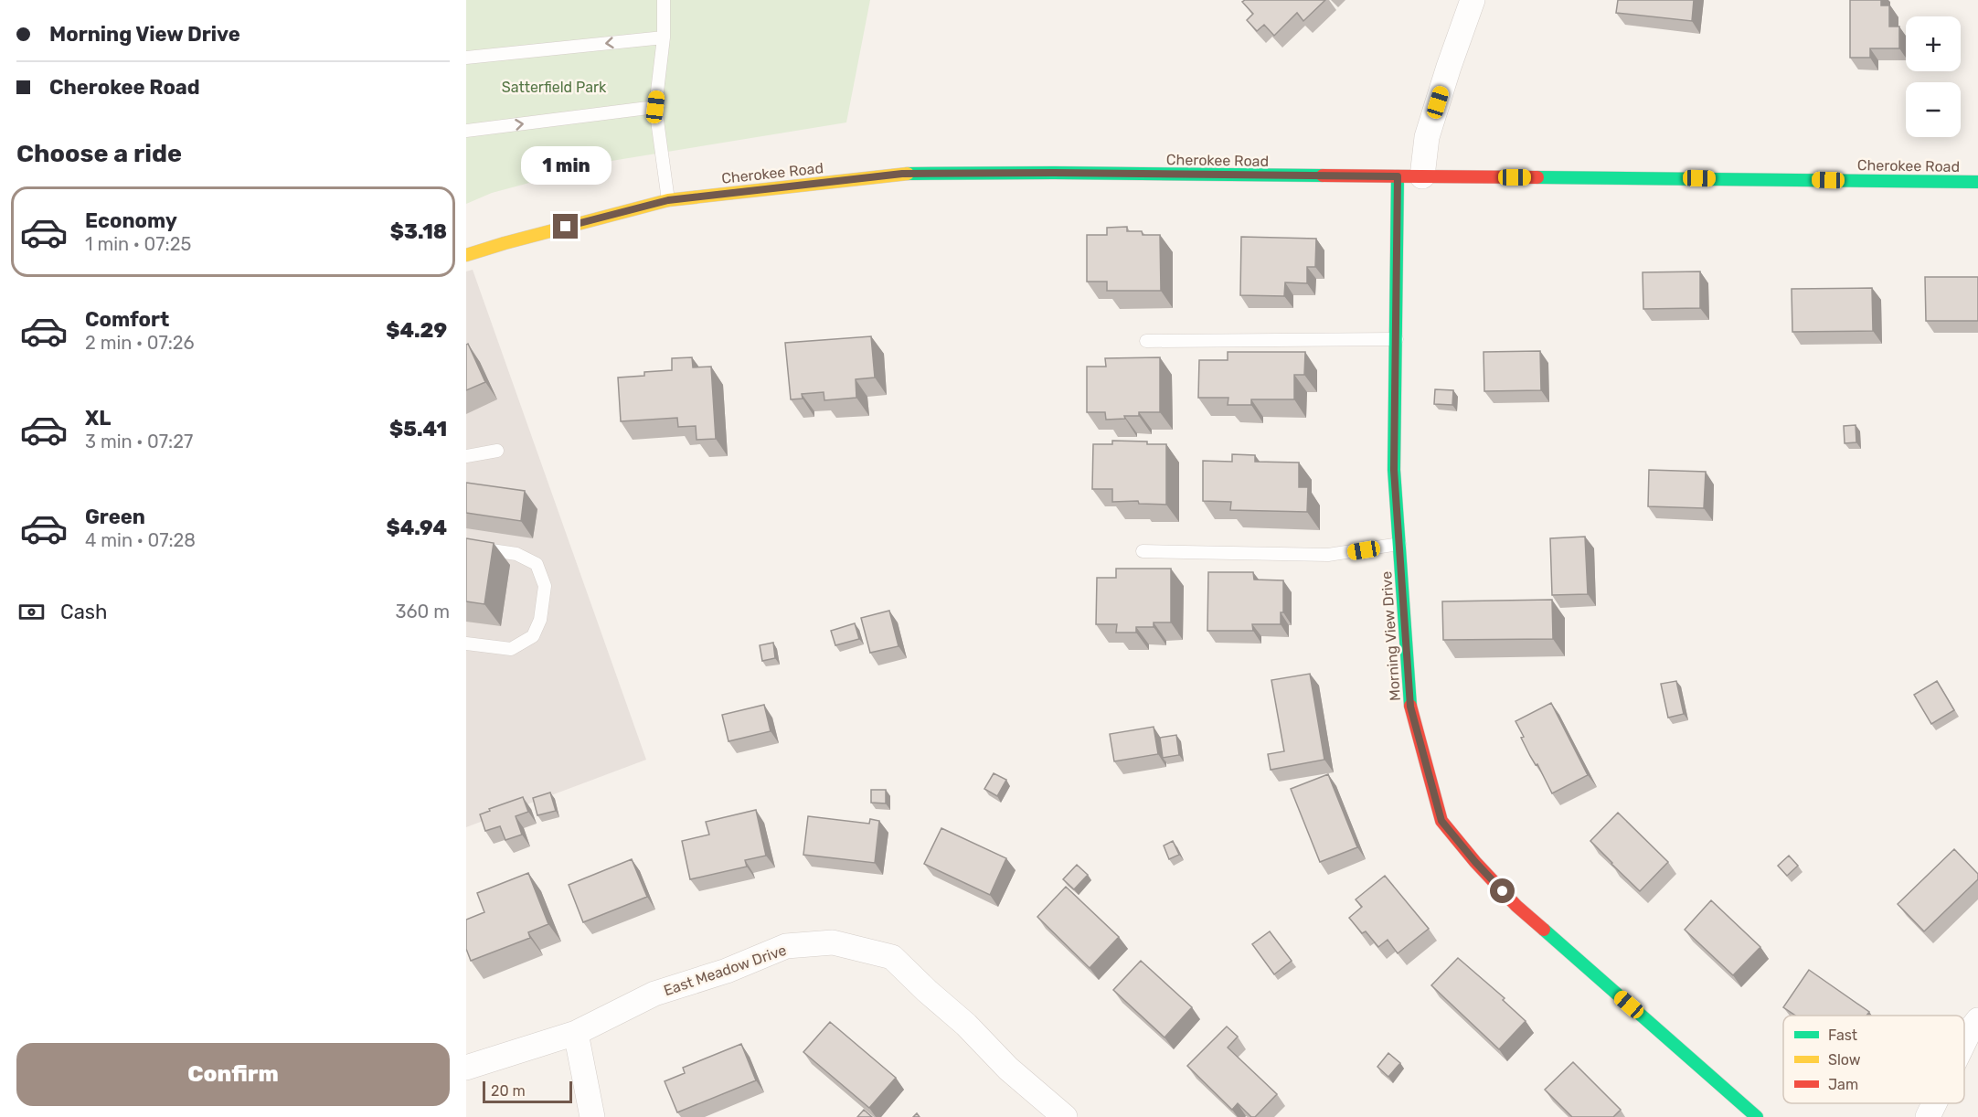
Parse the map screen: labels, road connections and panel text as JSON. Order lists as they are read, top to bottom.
{
  "streets": {
    "main road": ["Cherokee Road", "Morning View Drive"],
    "street": ["East Meadow Drive"]
  },
  "crossings": [
    ["Cherokee Road", "Morning View Drive"]
  ],
  "parks": ["Satterfield Park"],
  "legend": ["Fast", "Slow", "Jam"],
  "scale_bar": "20 m",
  "page": {
    "banner": ["Morning View Drive", "Cherokee Road"],
    "map_buttons": ["+", "−"],
    "heading": "Choose a ride",
    "bubble": "1 min",
    "list": [
      {
        "name": "Economy",
        "note": "1 min · 07:25",
        "value": "$3.18"
      },
      {
        "name": "Comfort",
        "note": "2 min · 07:26",
        "value": "$4.29"
      },
      {
        "name": "XL",
        "note": "3 min · 07:27",
        "value": "$5.41"
      },
      {
        "name": "Green",
        "note": "4 min · 07:28",
        "value": "$4.94"
      }
    ],
    "pay": ["Cash", "360 m"],
    "buttons": "Confirm",
    "scale": "20 m"
  }
}
